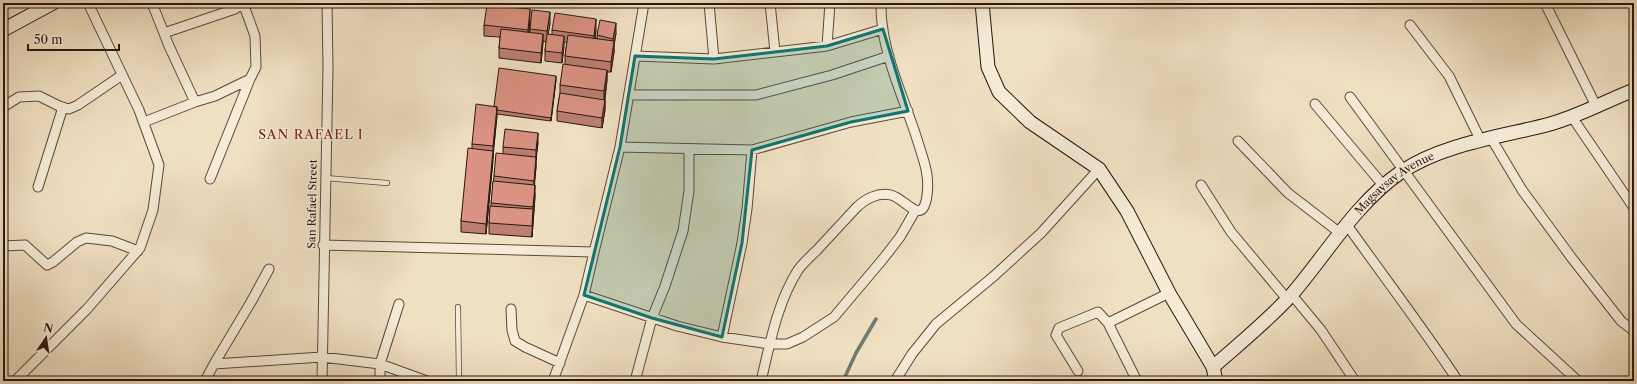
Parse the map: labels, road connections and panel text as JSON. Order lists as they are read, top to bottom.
{
  "streets": {
    "street": ["Magsaysay Avenue", "San Rafael Street"]
  },
  "districts": ["SAN RAFAEL I"],
  "scale_bar": "50 m",
  "north": "top"
}
